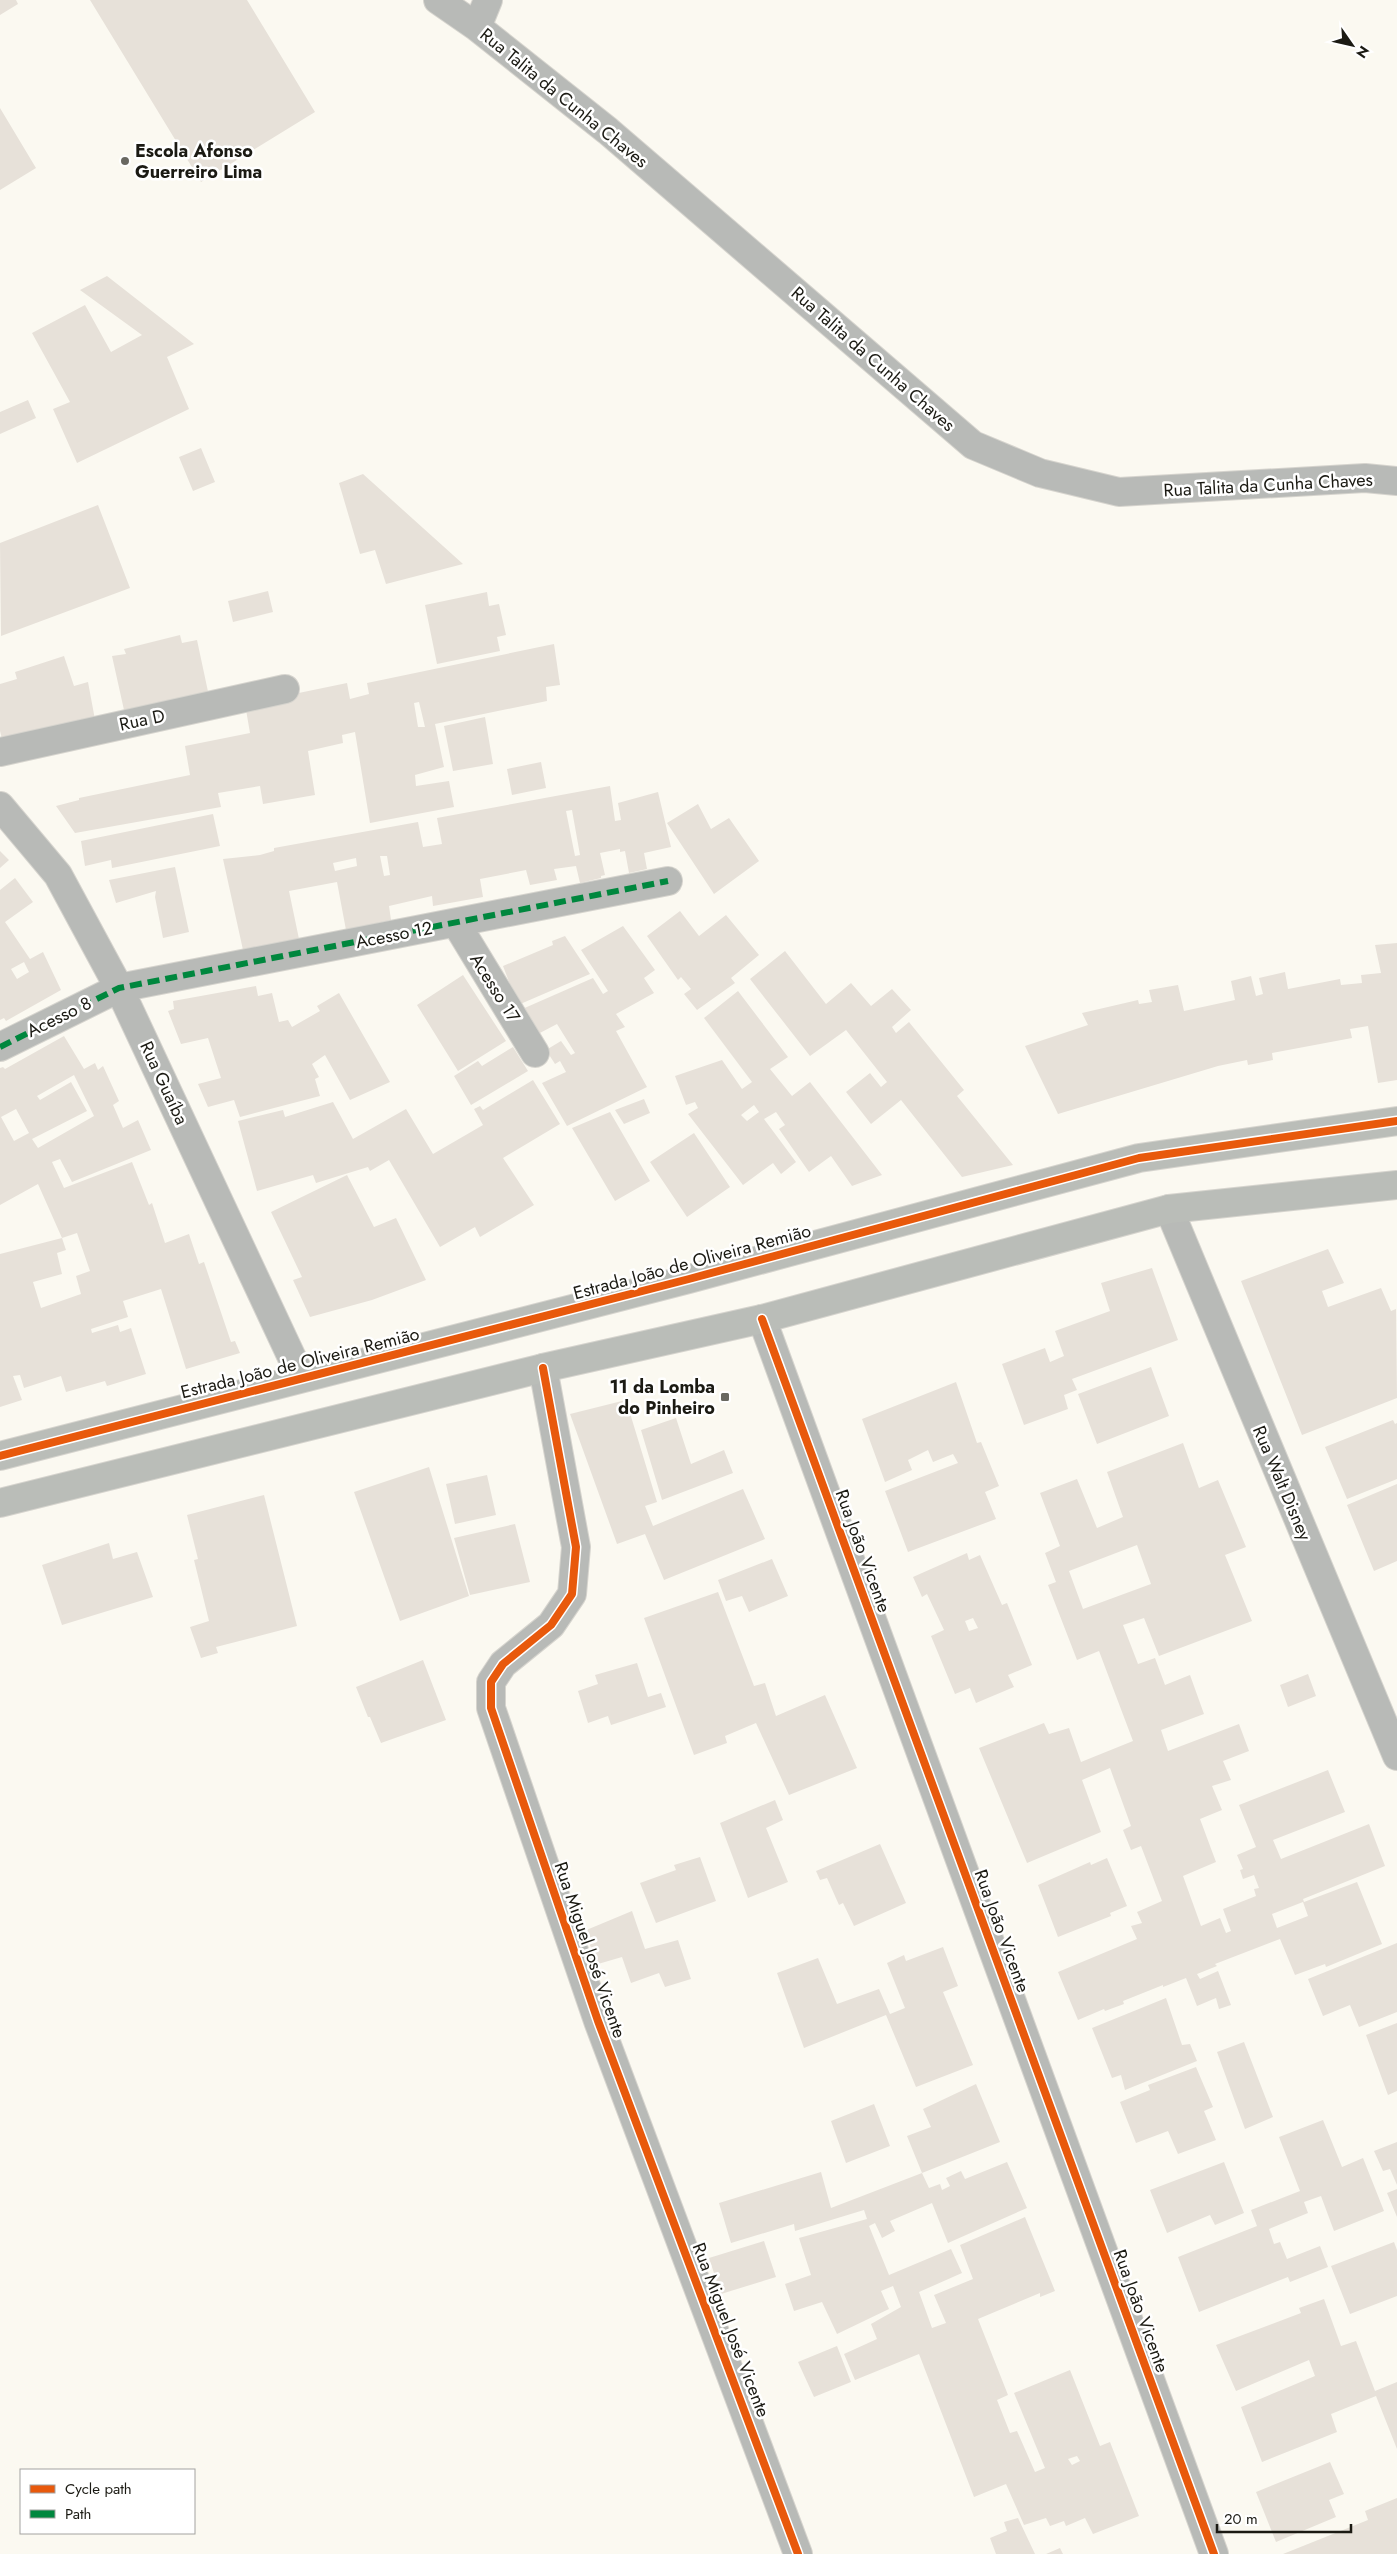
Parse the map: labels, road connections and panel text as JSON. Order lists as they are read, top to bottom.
{
  "streets": {
    "main road": ["Estrada João de Oliveira Remião"],
    "street": [
      "Rua Talita da Cunha Chaves",
      "Rua D",
      "Acesso 12",
      "Acesso 17",
      "Acesso 8",
      "Rua Guaíba",
      "Rua Walt Disney",
      "Rua João Vicente",
      "Rua Miguel José Vicente"
    ]
  },
  "crossings": [
    ["Acesso 12", "Acesso 17"],
    ["Acesso 12", "Acesso 8"],
    ["Acesso 12", "Rua Guaíba"],
    ["Acesso 8", "Rua Guaíba"],
    ["Rua Guaíba", "Estrada João de Oliveira Remião"]
  ],
  "places": {
    "other": ["Escola Afonso Guerreiro Lima"],
    "transit": ["11 da Lomba do Pinheiro"]
  },
  "legend": ["Cycle path", "Path"],
  "scale_bar": "20 m",
  "north": "bottom right"
}
